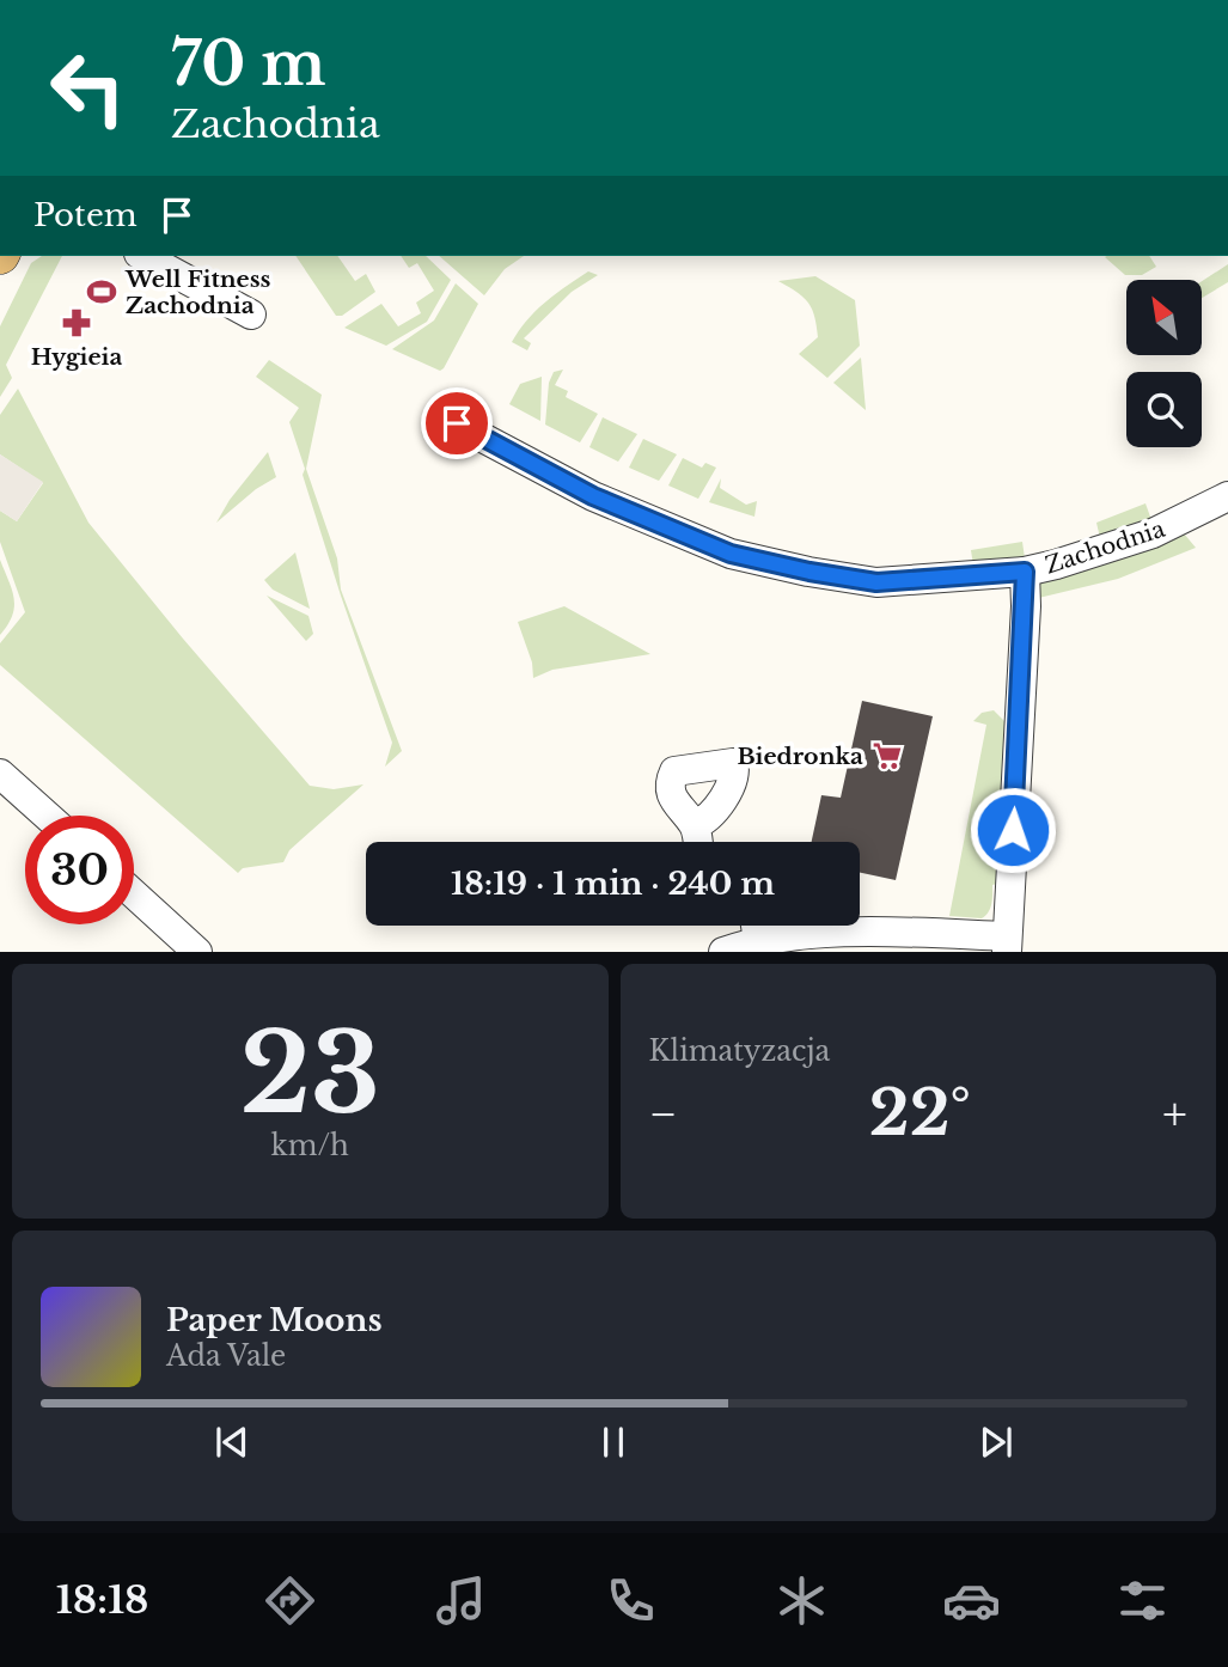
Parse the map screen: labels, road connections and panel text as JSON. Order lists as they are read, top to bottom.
{
  "streets": {
    "street": ["Zachodnia"]
  },
  "places": {
    "sports": ["Well Fitness Zachodnia"],
    "pharmacy": ["Hygieia"],
    "supermarket": ["Biedronka"]
  },
  "north": "top left",
  "page": {
    "turn": ["70 m", "Zachodnia"],
    "then": "Potem",
    "limit": "30",
    "trip": "18:19 · 1 min · 240 m",
    "tile": [
      ["23", "km/h"],
      "Klimatyzacja"
    ],
    "heat": ["−", "22°", "+"],
    "song": ["Paper Moons", "Ada Vale"],
    "tabs": "18:18"
  }
}
